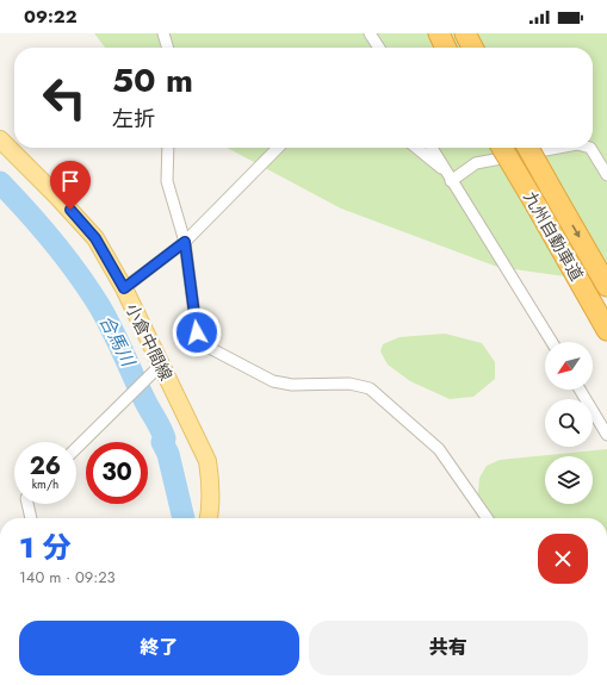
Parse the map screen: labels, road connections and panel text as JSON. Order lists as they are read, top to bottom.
{
  "streets": {
    "highway": ["九州自動車道"],
    "main road": ["小倉中間線"]
  },
  "water": ["合馬川"],
  "north": "bottom left",
  "page": {
    "status": "09:22",
    "turn": ["50 m", "左折"],
    "speed": "26 km/h",
    "limit": "30",
    "heading": ["1 分", "140 m · 09:23"],
    "buttons": ["終了", "共有"]
  }
}
